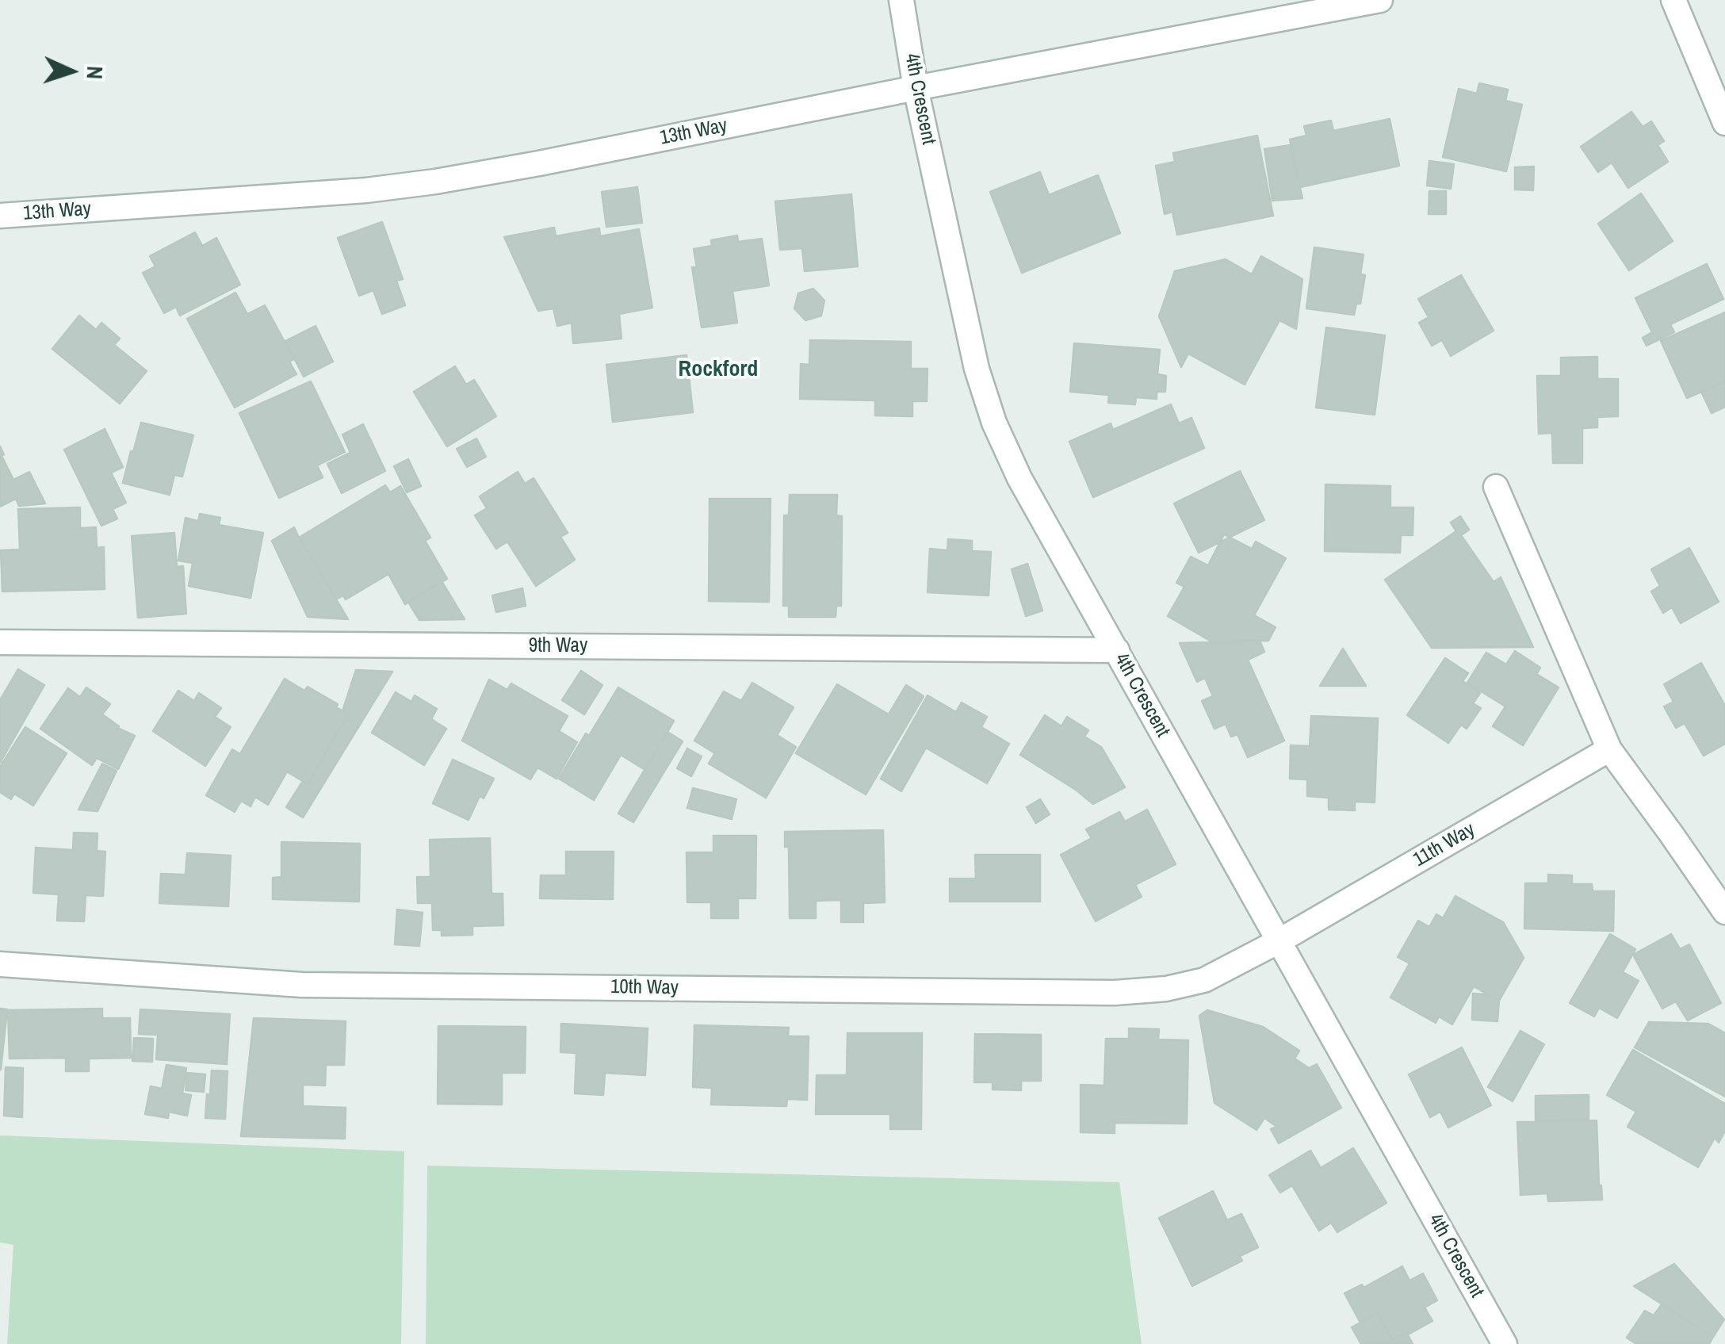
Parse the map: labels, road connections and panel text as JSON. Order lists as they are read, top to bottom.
{
  "streets": {
    "street": [
      "4th Crescent",
      "13th Way",
      "9th Way",
      "11th Way",
      "10th Way"
    ]
  },
  "crossings": [
    ["4th Crescent", "13th Way"],
    ["4th Crescent", "9th Way"],
    ["4th Crescent", "11th Way"],
    ["4th Crescent", "10th Way"],
    ["11th Way", "10th Way"]
  ],
  "districts": ["Rockford"],
  "north": "right"
}
